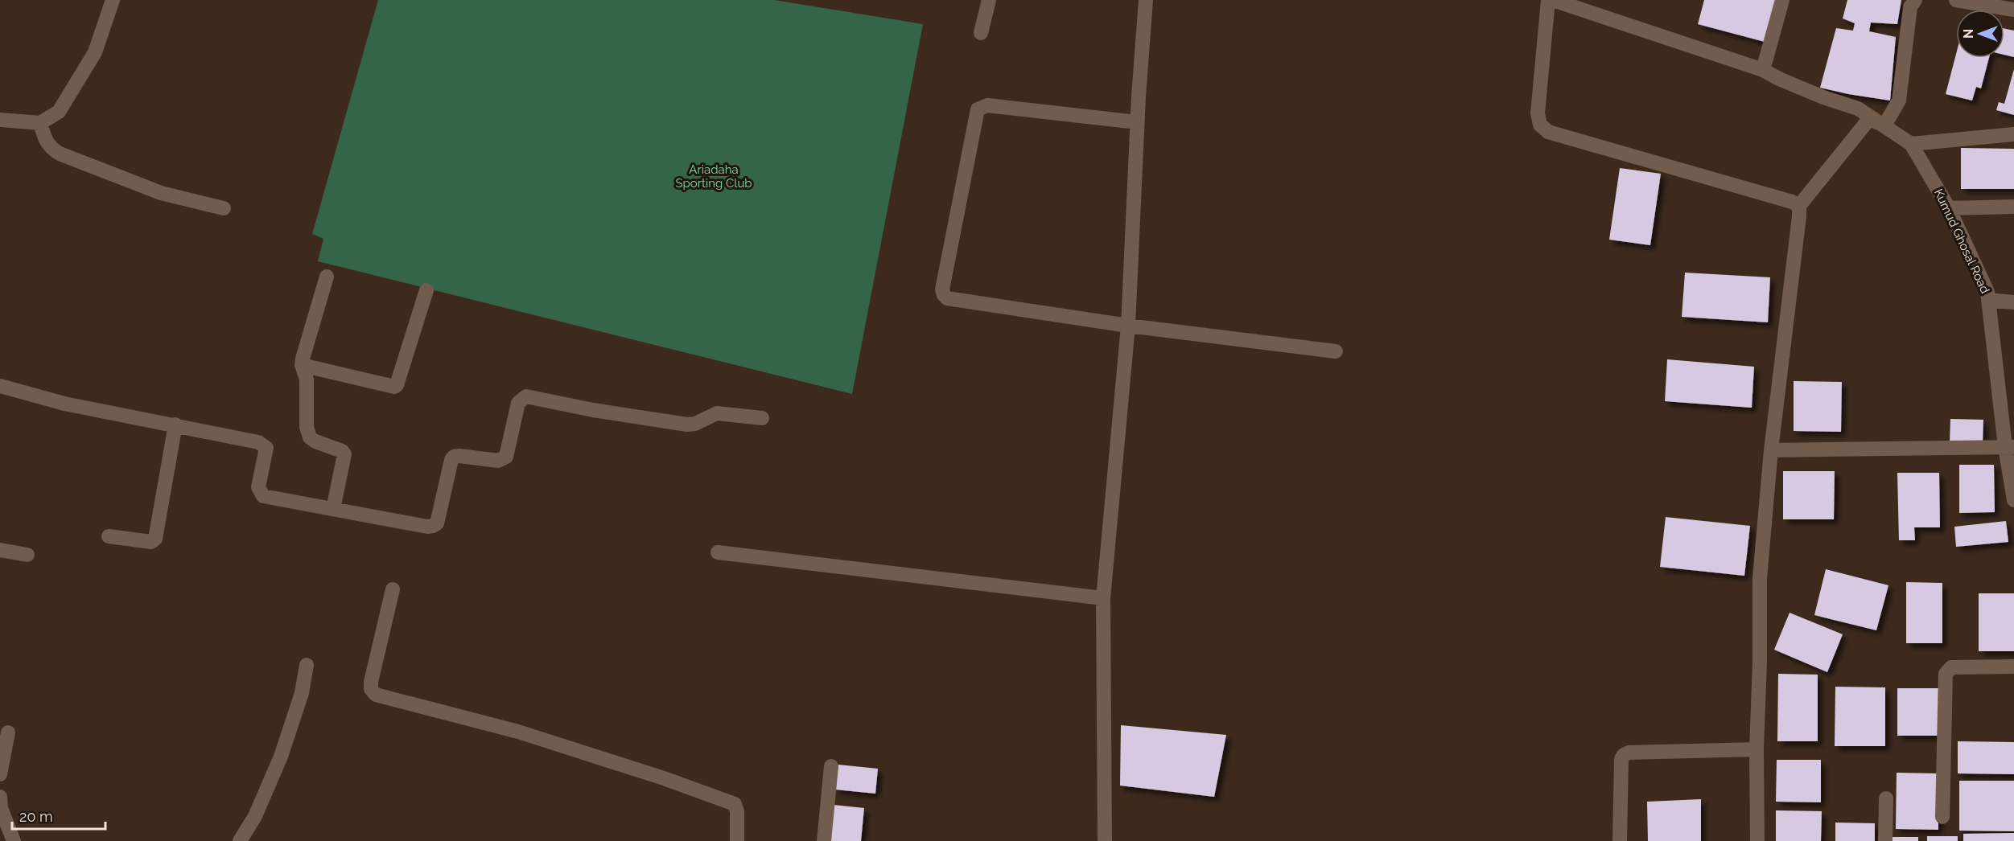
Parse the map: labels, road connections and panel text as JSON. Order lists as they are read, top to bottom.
{
  "streets": {
    "street": ["Kumud Ghosal Road"]
  },
  "parks": ["Ariadaha Sporting Club"],
  "scale_bar": "20 m",
  "north": "left"
}
